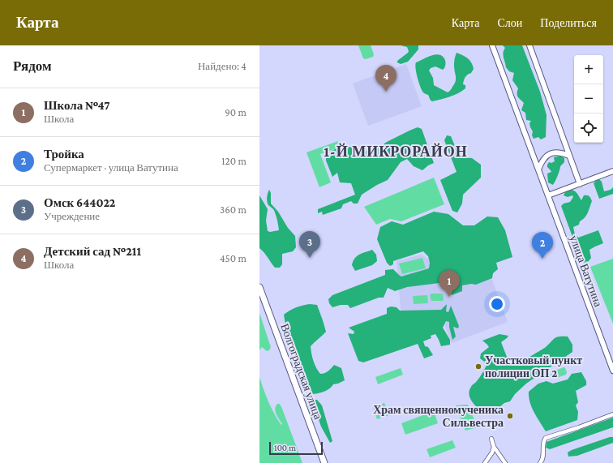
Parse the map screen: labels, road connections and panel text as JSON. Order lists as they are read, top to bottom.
{
  "streets": {
    "main road": ["улица Ватутина", "Волгоградская улица"]
  },
  "districts": ["1-Й МИКРОРАЙОН"],
  "places": ["Участковый пункт полиции ОП 2", "Храм священномученика Сильвестра"],
  "scale_bar": "100 m",
  "page": {
    "header": "Карта",
    "nav": ["Карта", "Слои", "Поделиться"],
    "heading": ["Рядом", "Найдено: 4"],
    "map_buttons": ["+", "−"],
    "pins": [
      "4",
      "3",
      "2",
      "1"
    ],
    "list": [
      {
        "mark": "1",
        "name": "Школа №47",
        "note": "Школа",
        "value": "90 m"
      },
      {
        "mark": "2",
        "name": "Тройка",
        "note": "Супермаркет · улица Ватутина",
        "value": "120 m"
      },
      {
        "mark": "3",
        "name": "Омск 644022",
        "note": "Учреждение",
        "value": "360 m"
      },
      {
        "mark": "4",
        "name": "Детский сад №211",
        "note": "Школа",
        "value": "450 m"
      }
    ],
    "scale": "100 m"
  }
}
